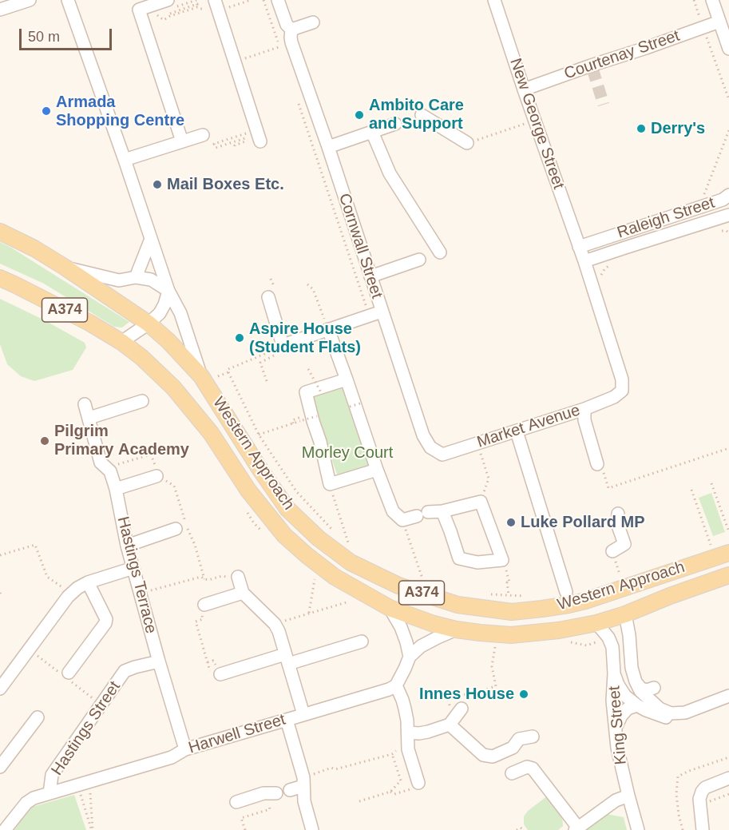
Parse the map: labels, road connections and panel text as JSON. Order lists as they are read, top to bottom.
{
  "streets": {
    "main road": ["A374", "Western Approach"],
    "street": [
      "Courtenay Street",
      "New George Street",
      "Raleigh Street",
      "Cornwall Street",
      "Market Avenue",
      "Hastings Terrace",
      "King Street",
      "Hastings Street",
      "Harwell Street"
    ]
  },
  "crossings": [
    ["Courtenay Street", "New George Street"],
    ["New George Street", "Raleigh Street"],
    ["New George Street", "Market Avenue"],
    ["Cornwall Street", "Market Avenue"],
    ["Western Approach", "King Street"],
    ["Hastings Terrace", "Hastings Street"],
    ["Hastings Terrace", "Harwell Street"],
    ["Hastings Street", "Harwell Street"]
  ],
  "parks": ["Morley Court"],
  "places": [
    "Armada Shopping Centre",
    "Ambito Care and Support",
    "Derry's",
    "Mail Boxes Etc.",
    "Aspire House (Student Flats)",
    "Pilgrim Primary Academy",
    "Luke Pollard MP",
    "Innes House"
  ],
  "scale_bar": "50 m"
}
